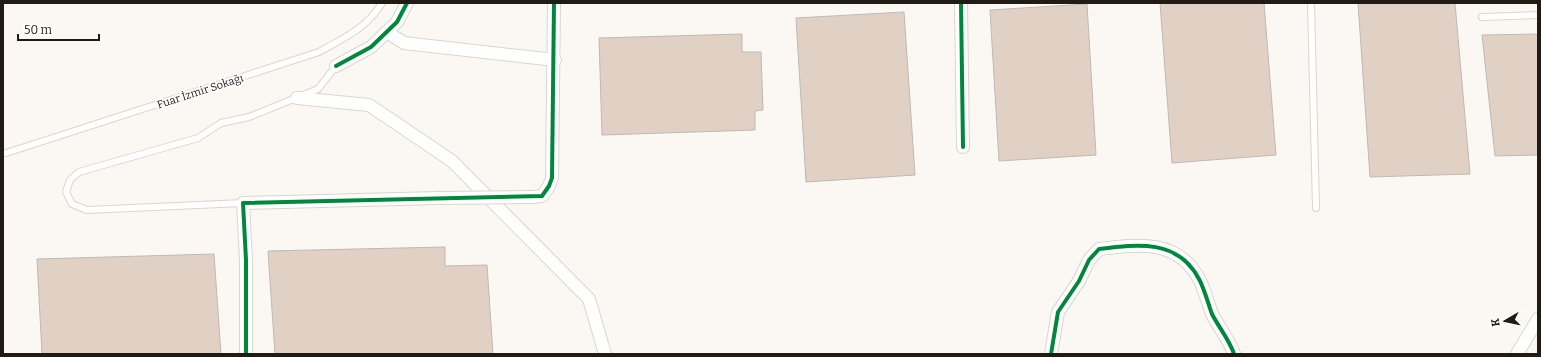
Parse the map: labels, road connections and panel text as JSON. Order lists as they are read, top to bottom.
{
  "streets": {
    "lane": ["Fuar İzmir Sokağı"]
  },
  "scale_bar": "50 m",
  "north": "left"
}
